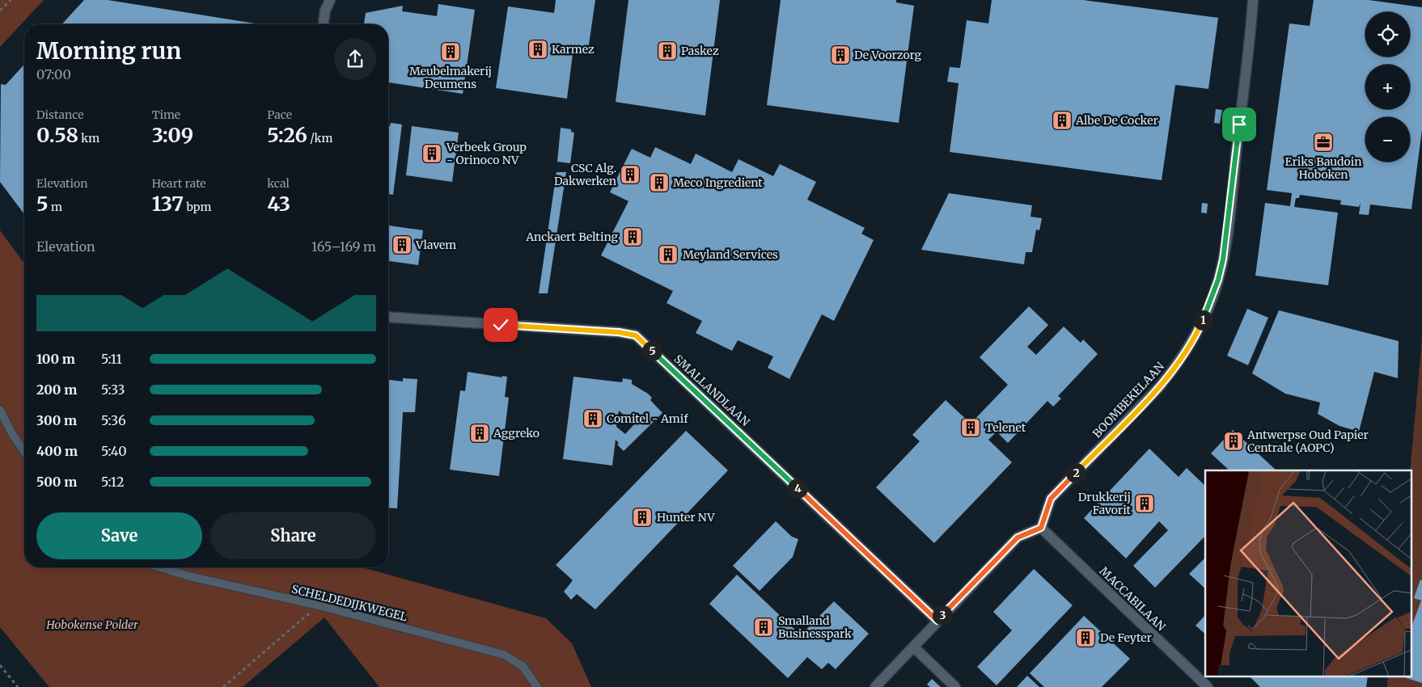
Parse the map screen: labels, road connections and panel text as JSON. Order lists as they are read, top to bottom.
{
  "streets": {
    "street": ["SMALLANDLAAN", "BOOMBEKELAAN", "MACCABILAAN"],
    "lane": ["SCHELDEDIJKWEGEL"]
  },
  "crossings": [
    ["BOOMBEKELAAN", "MACCABILAAN"]
  ],
  "parks": ["Hobokense Polder"],
  "places": {
    "building": [
      "Karmez",
      "Paskez",
      "Meubelmakerij Deumens",
      "De Voorzorg",
      "Albe De Cocker",
      "Verbeek Group - Orinoco NV",
      "CSC Alg. Dakwerken",
      "Meco Ingredient",
      "Anckaert Belting",
      "Vlavem",
      "Meyland Services",
      "Comitel - Amif",
      "Telenet",
      "Aggreko",
      "Antwerpse Oud Papier Centrale (AOPC)",
      "Drukkerij Favorit",
      "Hunter NV",
      "Smalland Businesspark",
      "De Feyter"
    ],
    "office": ["Eriks Baudoin Hoboken"]
  },
  "page": {
    "map_buttons": ["+", "−"],
    "heading": ["Morning run", "07:00"],
    "stats": [
      ["Distance", "0.58 km"],
      ["Time", "3:09"],
      ["Pace", "5:26 /km"],
      ["Elevation", "5 m"],
      ["Heart rate", "137 bpm"],
      ["kcal", "43"]
    ],
    "chart": ["Elevation", "165–169 m"],
    "pins": [
      "1",
      "5",
      "2",
      "4",
      "3"
    ],
    "list": [
      {
        "name": "100 m",
        "note": "5:11"
      },
      {
        "name": "200 m",
        "note": "5:33"
      },
      {
        "name": "300 m",
        "note": "5:36"
      },
      {
        "name": "400 m",
        "note": "5:40"
      },
      {
        "name": "500 m",
        "note": "5:12"
      }
    ],
    "buttons": ["Save", "Share"]
  }
}
